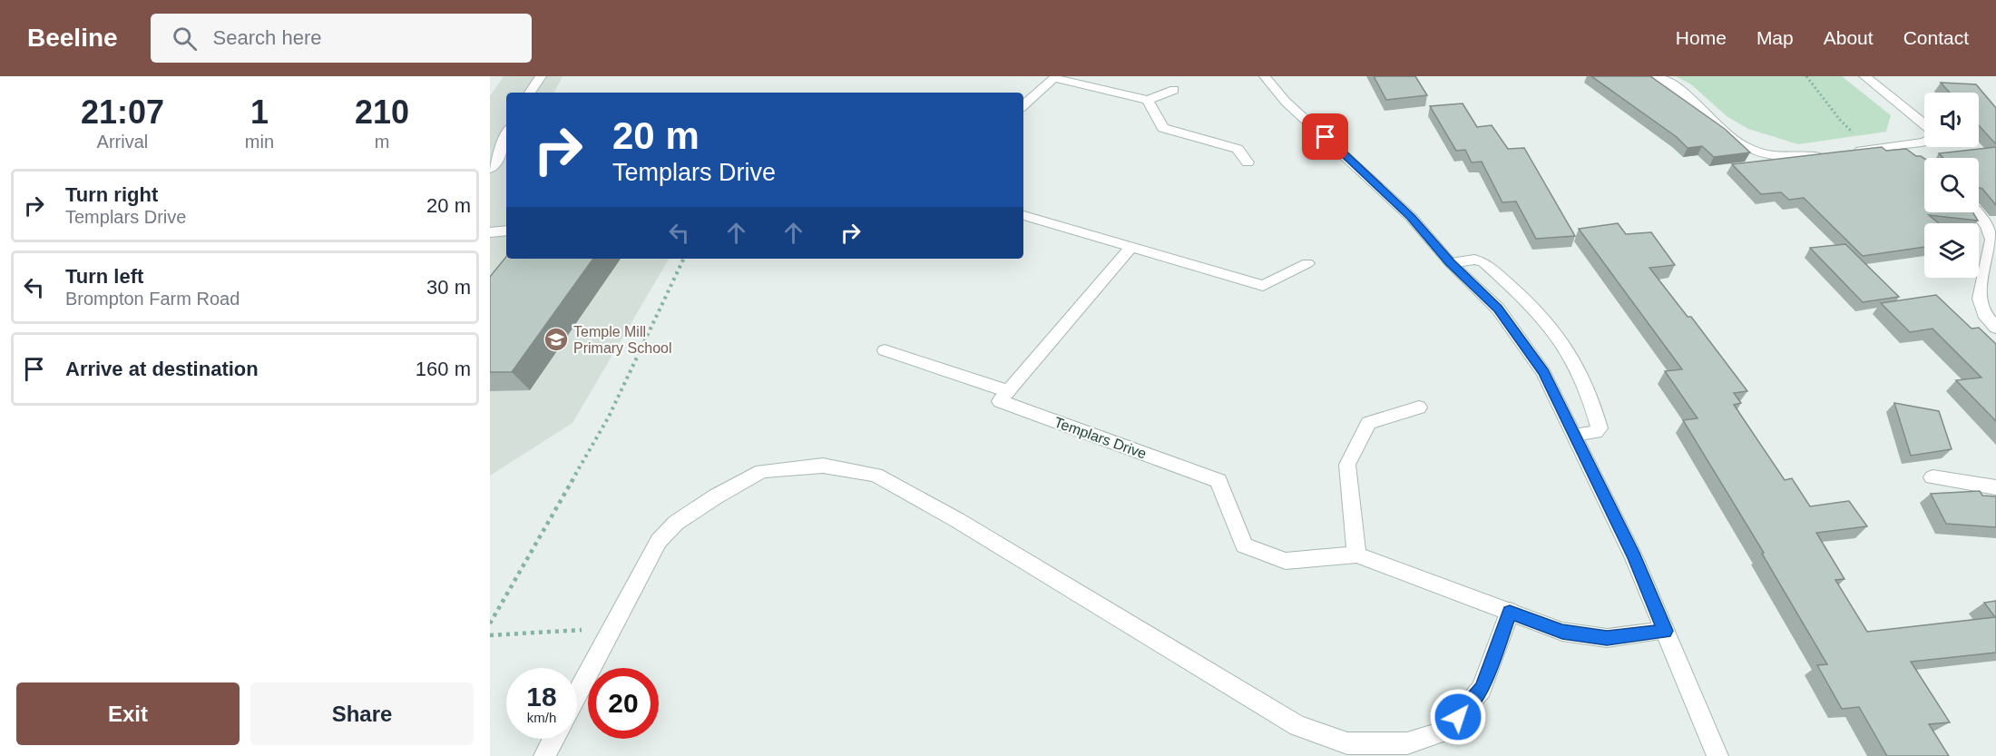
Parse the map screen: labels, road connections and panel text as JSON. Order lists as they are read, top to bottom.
{
  "streets": {
    "street": ["Templars Drive"]
  },
  "places": {
    "school or university": ["Temple Mill Primary School"]
  },
  "page": {
    "header": "Beeline",
    "search": "Search here",
    "nav": [
      "Home",
      "Map",
      "About",
      "Contact"
    ],
    "eta": [
      "21:07",
      "Arrival",
      "1",
      "min",
      "210",
      "m"
    ],
    "turn": ["20 m", "Templars Drive"],
    "list": [
      {
        "name": "Turn right",
        "note": "Templars Drive",
        "value": "20 m"
      },
      {
        "name": "Turn left",
        "note": "Brompton Farm Road",
        "value": "30 m"
      },
      {
        "name": "Arrive at destination",
        "value": "160 m"
      }
    ],
    "speed": "18 km/h",
    "limit": "20",
    "buttons": ["Exit", "Share"]
  }
}
